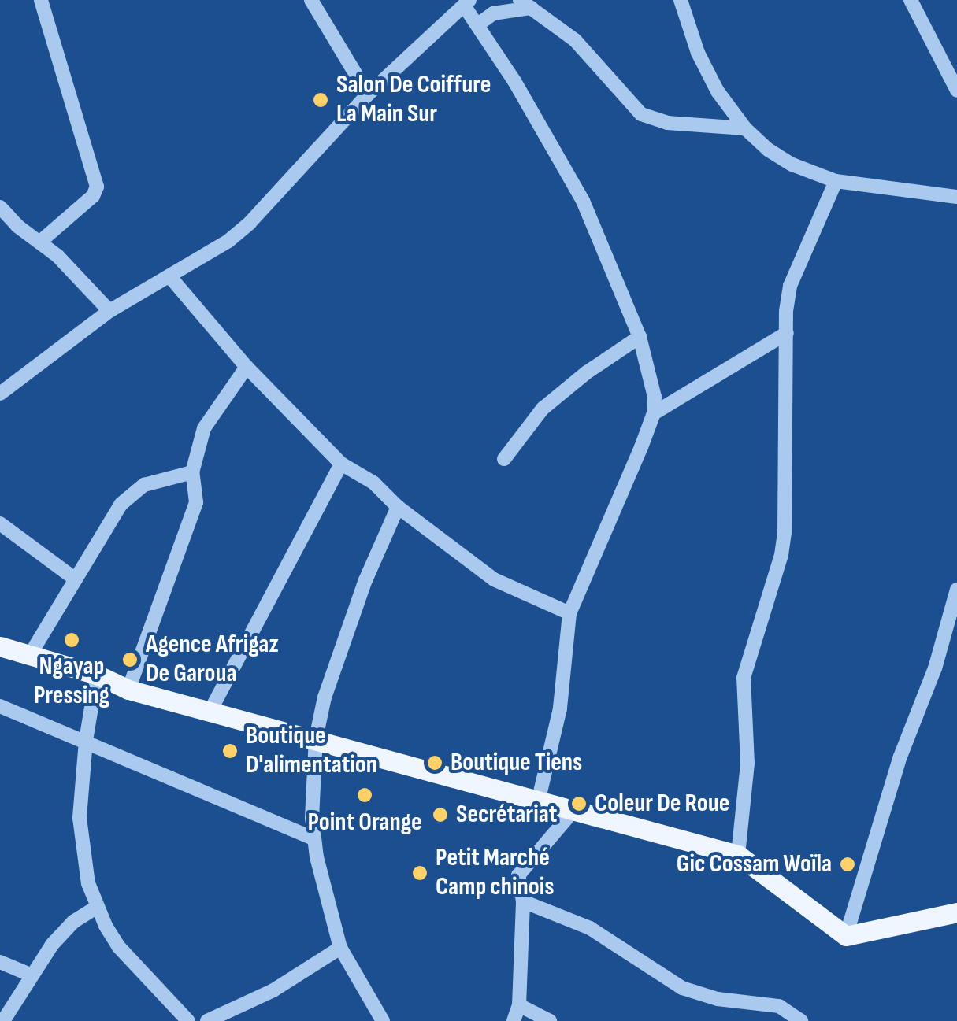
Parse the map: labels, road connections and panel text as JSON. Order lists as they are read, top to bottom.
{
  "places": [
    "Salon De Coiffure La Main Sur",
    "Ngayap Pressing",
    "Agence Afrigaz De Garoua",
    "Boutique D'alimentation",
    "Boutique Tiens",
    "Point Orange",
    "Coleur De Roue",
    "Secrétariat",
    "Gic Cossam Woïla",
    "Petit Marché Camp chinois"
  ]
}
